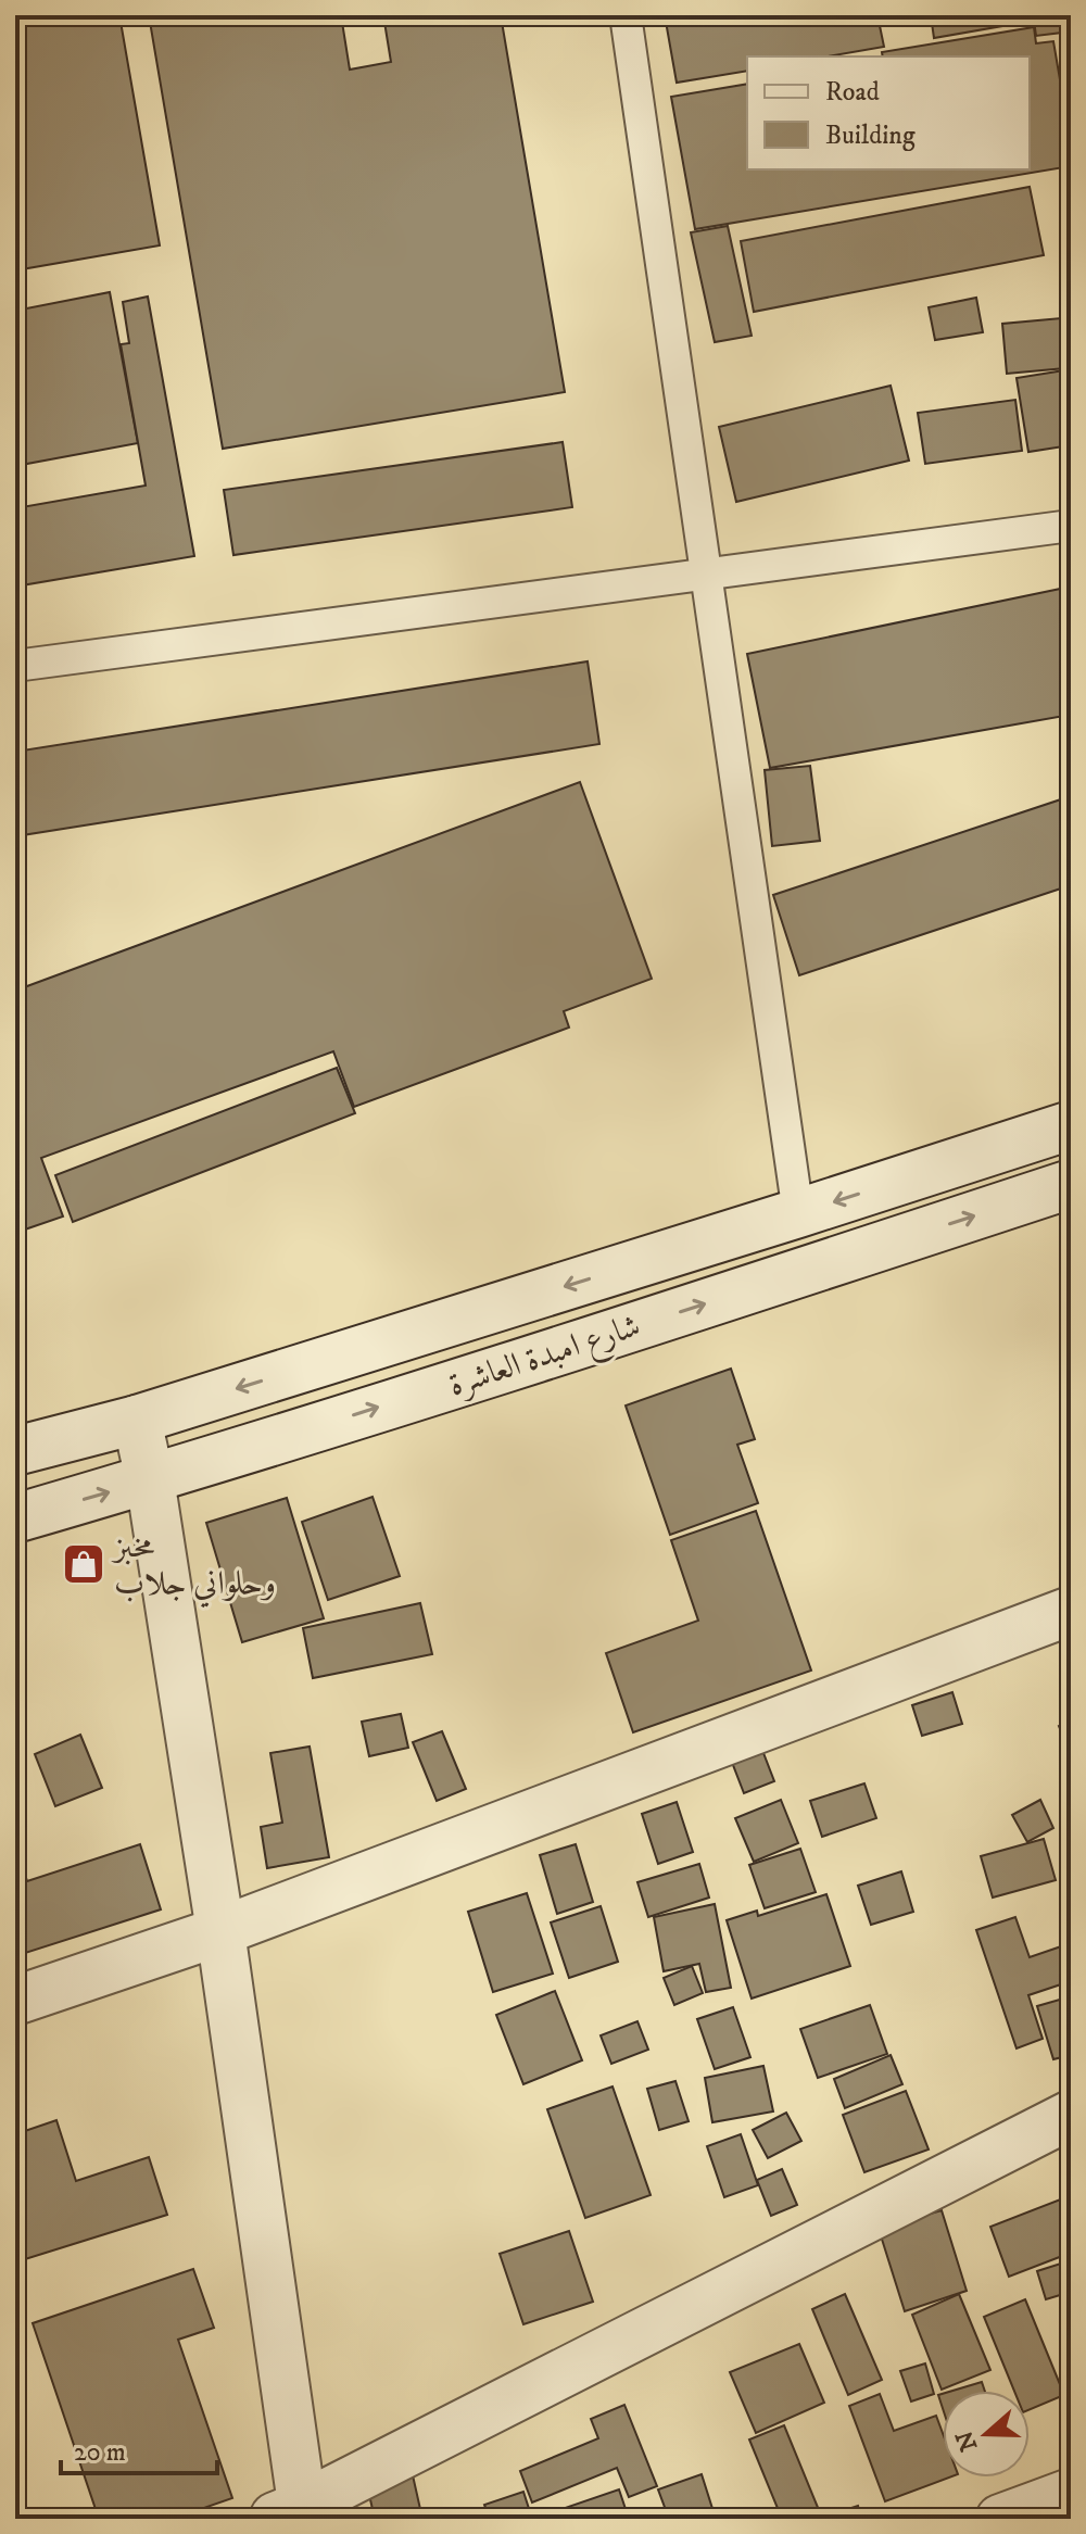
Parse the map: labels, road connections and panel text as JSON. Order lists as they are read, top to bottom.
{
  "streets": {
    "street": ["شارع امبدة العاشرة"]
  },
  "places": {
    "shop": ["مخبز وحلواني جلاب"]
  },
  "legend": ["Road", "Building"],
  "scale_bar": "20 m",
  "north": "left"
}
